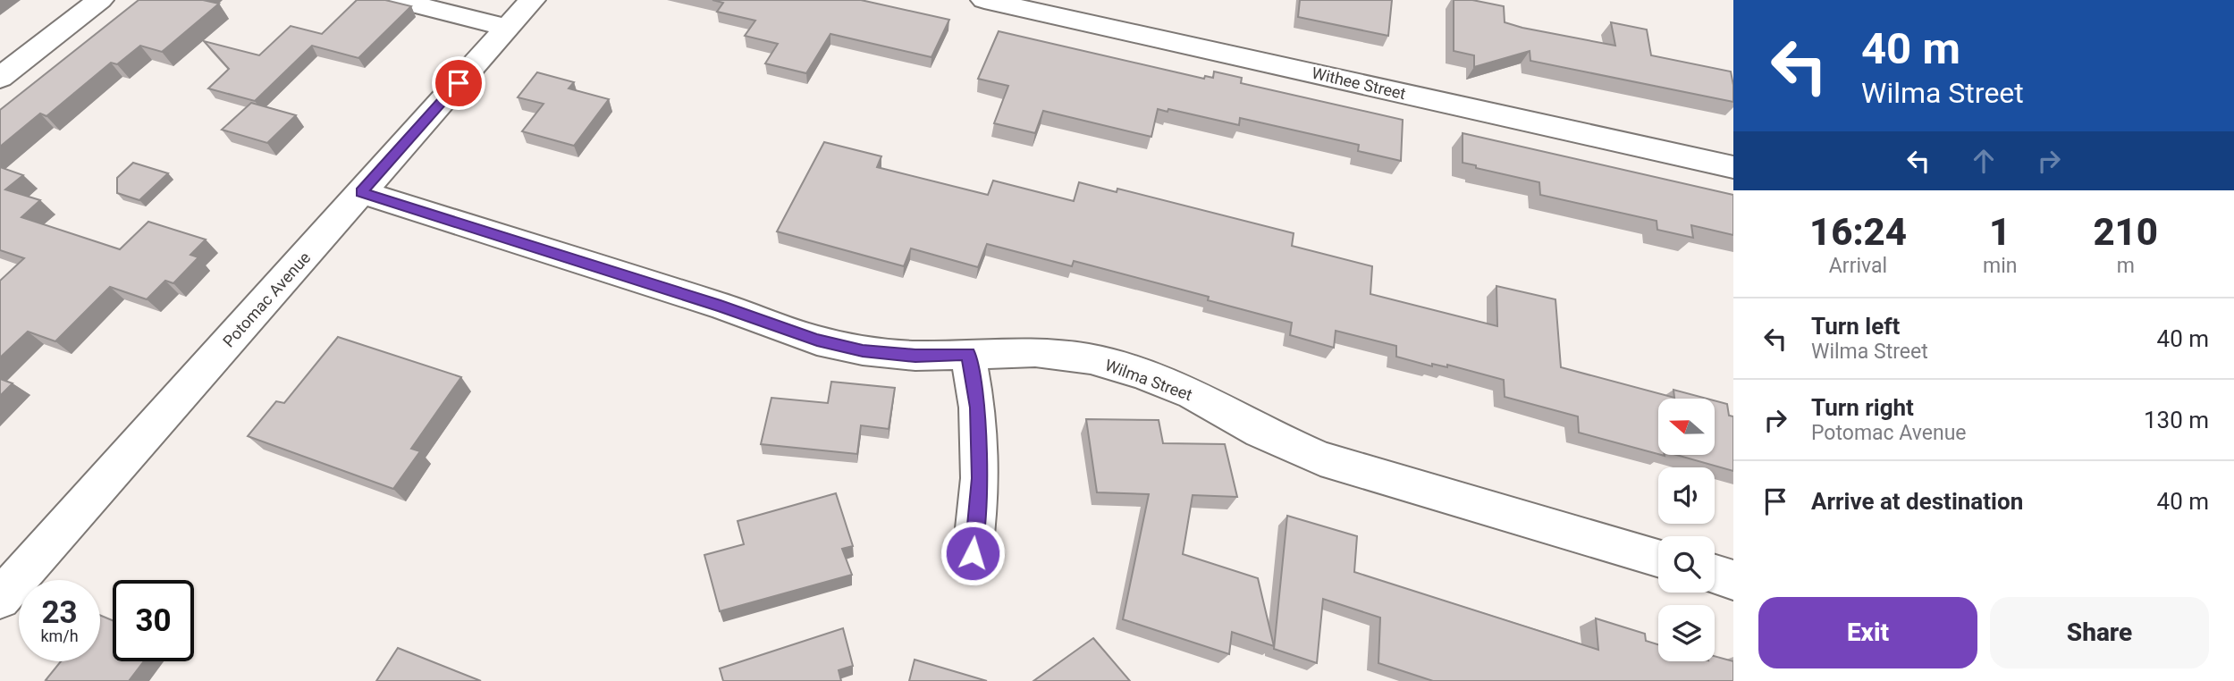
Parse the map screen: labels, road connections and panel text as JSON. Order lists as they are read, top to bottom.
{
  "streets": {
    "street": ["Withee Street", "Potomac Avenue", "Wilma Street"]
  },
  "crossings": [
    ["Potomac Avenue", "Wilma Street"]
  ],
  "north": "left",
  "page": {
    "turn": ["40 m", "Wilma Street"],
    "eta": [
      "16:24",
      "Arrival",
      "1",
      "min",
      "210",
      "m"
    ],
    "list": [
      {
        "name": "Turn left",
        "note": "Wilma Street",
        "value": "40 m"
      },
      {
        "name": "Turn right",
        "note": "Potomac Avenue",
        "value": "130 m"
      },
      {
        "name": "Arrive at destination",
        "value": "40 m"
      }
    ],
    "speed": "23 km/h",
    "limit": "30",
    "buttons": ["Exit", "Share"]
  }
}
